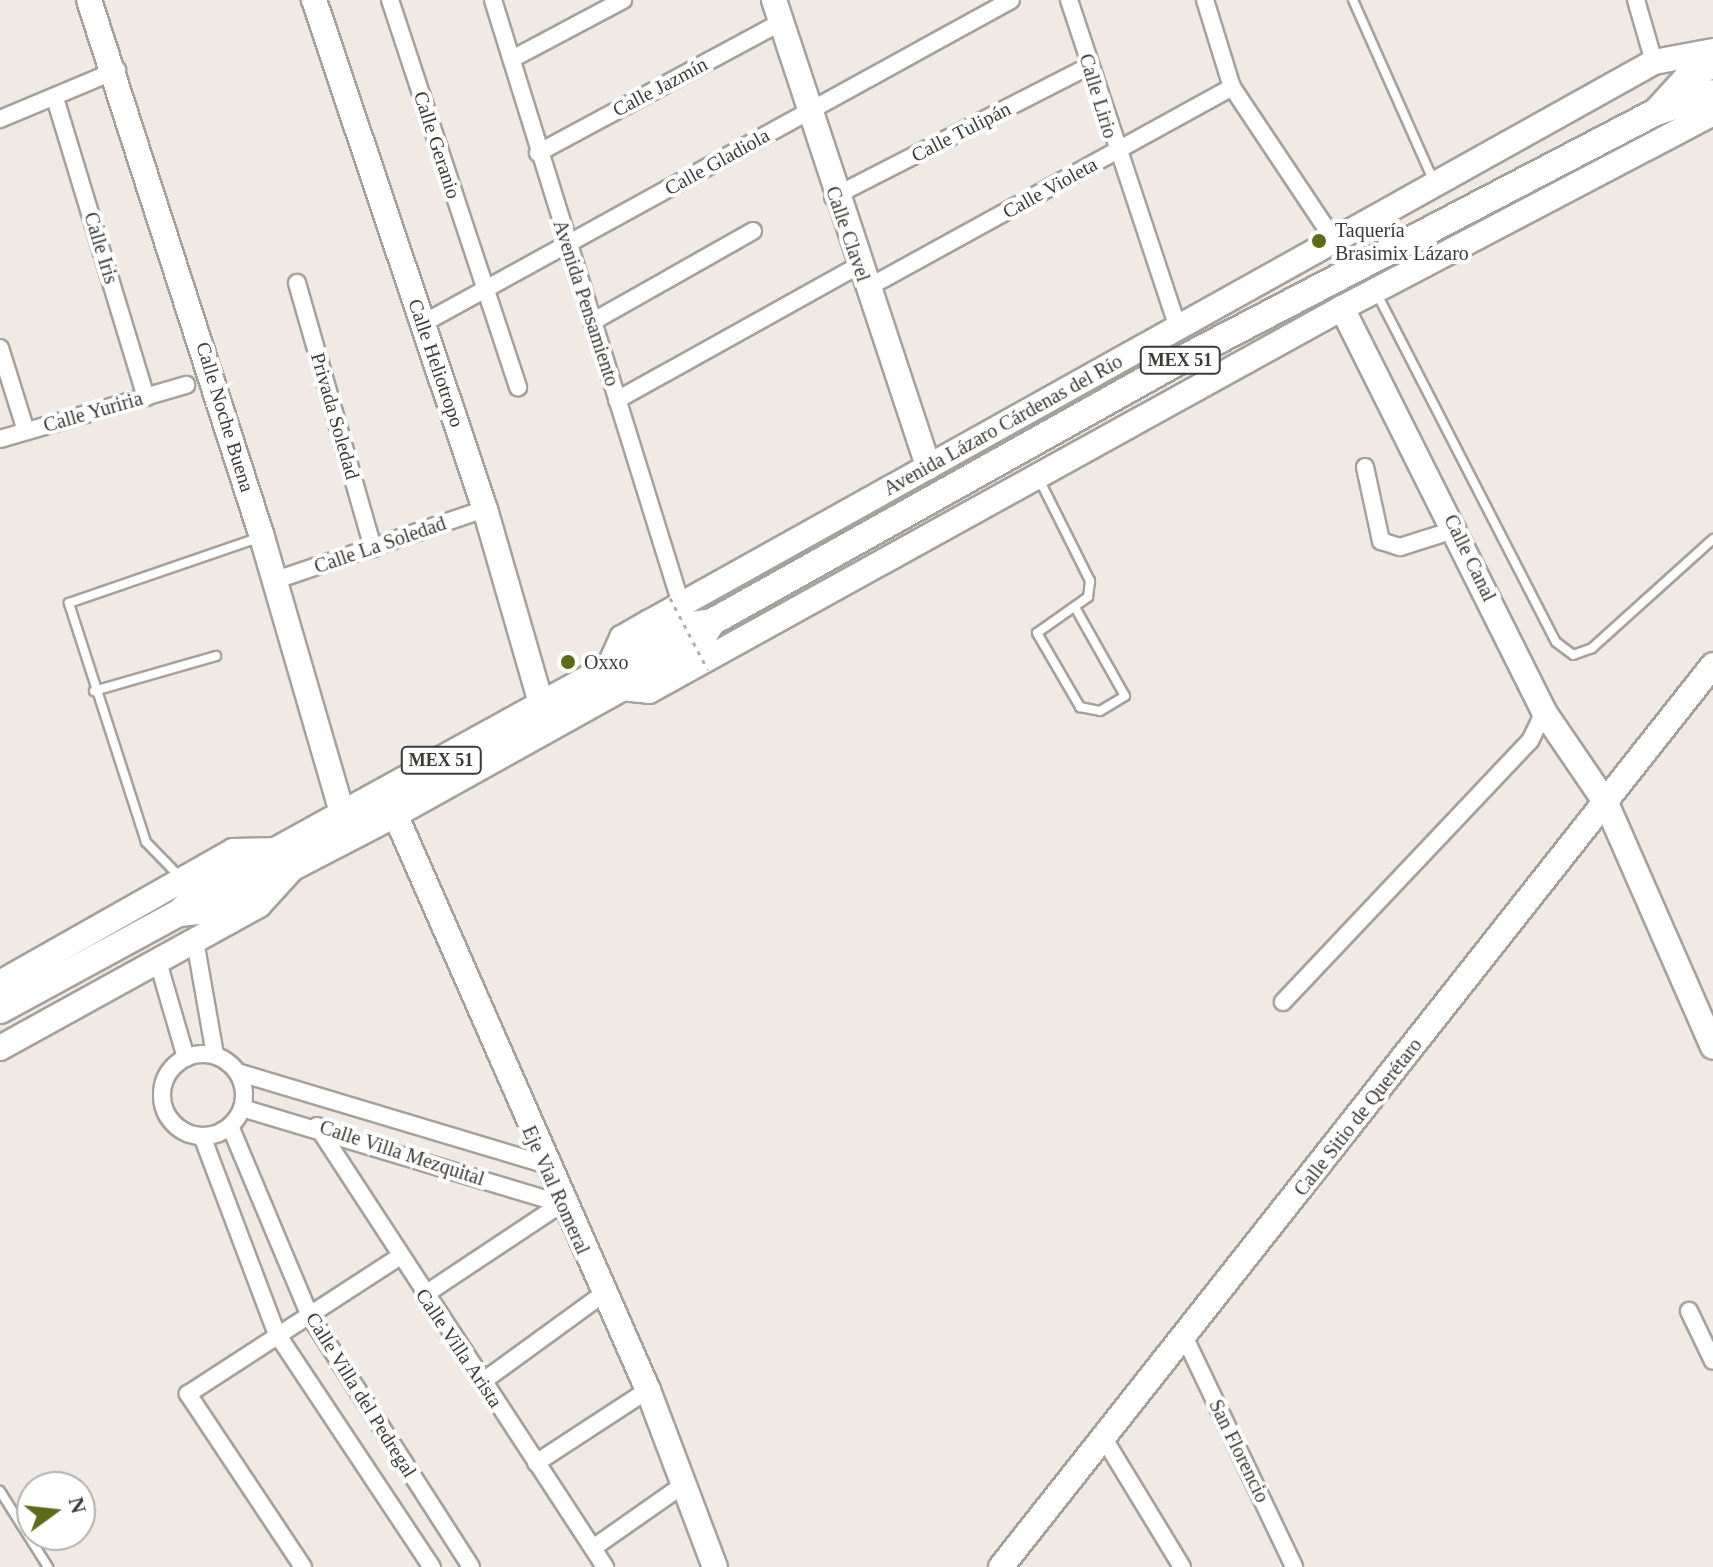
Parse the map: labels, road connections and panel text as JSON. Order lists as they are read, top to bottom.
{
  "streets": {
    "main road": ["MEX 51", "Avenida Lázaro Cárdenas del Río"],
    "street": [
      "Calle Jazmín",
      "Calle Lirio",
      "Calle Tulipán",
      "Calle Geranio",
      "Calle Gladiola",
      "Calle Violeta",
      "Calle Clavel",
      "Calle Iris",
      "Avenida Pensamiento",
      "Calle Heliotropo",
      "Calle Yuriria",
      "Privada Soledad",
      "Calle Noche Buena",
      "Calle La Soledad",
      "Calle Canal",
      "Calle Sitio de Querétaro",
      "Calle Villa Mezquital",
      "Eje Vial Romeral",
      "Calle Villa Arista",
      "Calle Villa del Pedregal",
      "San Florencio"
    ]
  },
  "crossings": [
    ["Calle Jazmín", "Calle Clavel"],
    ["Calle Jazmín", "Avenida Pensamiento"],
    ["Calle Lirio", "Calle Tulipán"],
    ["Calle Lirio", "Calle Violeta"],
    ["Calle Lirio", "Avenida Lázaro Cárdenas del Río"],
    ["Calle Tulipán", "Calle Clavel"],
    ["Calle Geranio", "Calle Gladiola"],
    ["Calle Gladiola", "Calle Clavel"],
    ["Calle Gladiola", "Avenida Pensamiento"],
    ["Calle Gladiola", "Calle Heliotropo"],
    ["Calle Violeta", "Calle Clavel"],
    ["Calle Violeta", "Avenida Pensamiento"],
    ["Calle Clavel", "Avenida Lázaro Cárdenas del Río"],
    ["Calle Iris", "Calle Yuriria"],
    ["Avenida Pensamiento", "Avenida Lázaro Cárdenas del Río"],
    ["Calle Heliotropo", "Avenida Lázaro Cárdenas del Río"],
    ["Calle Heliotropo", "Calle La Soledad"],
    ["Privada Soledad", "Calle La Soledad"],
    ["Calle Noche Buena", "Avenida Lázaro Cárdenas del Río"],
    ["Calle Noche Buena", "Calle La Soledad"],
    ["Avenida Lázaro Cárdenas del Río", "Calle Canal"],
    ["Avenida Lázaro Cárdenas del Río", "Eje Vial Romeral"],
    ["Calle Canal", "Calle Sitio de Querétaro"],
    ["Calle Sitio de Querétaro", "San Florencio"],
    ["Calle Villa Mezquital", "Eje Vial Romeral"],
    ["Calle Villa Mezquital", "Calle Villa Arista"],
    ["Calle Villa Mezquital", "Calle Villa del Pedregal"]
  ],
  "places": ["Taquería Brasimix Lázaro", "Oxxo"],
  "north": "right"
}
